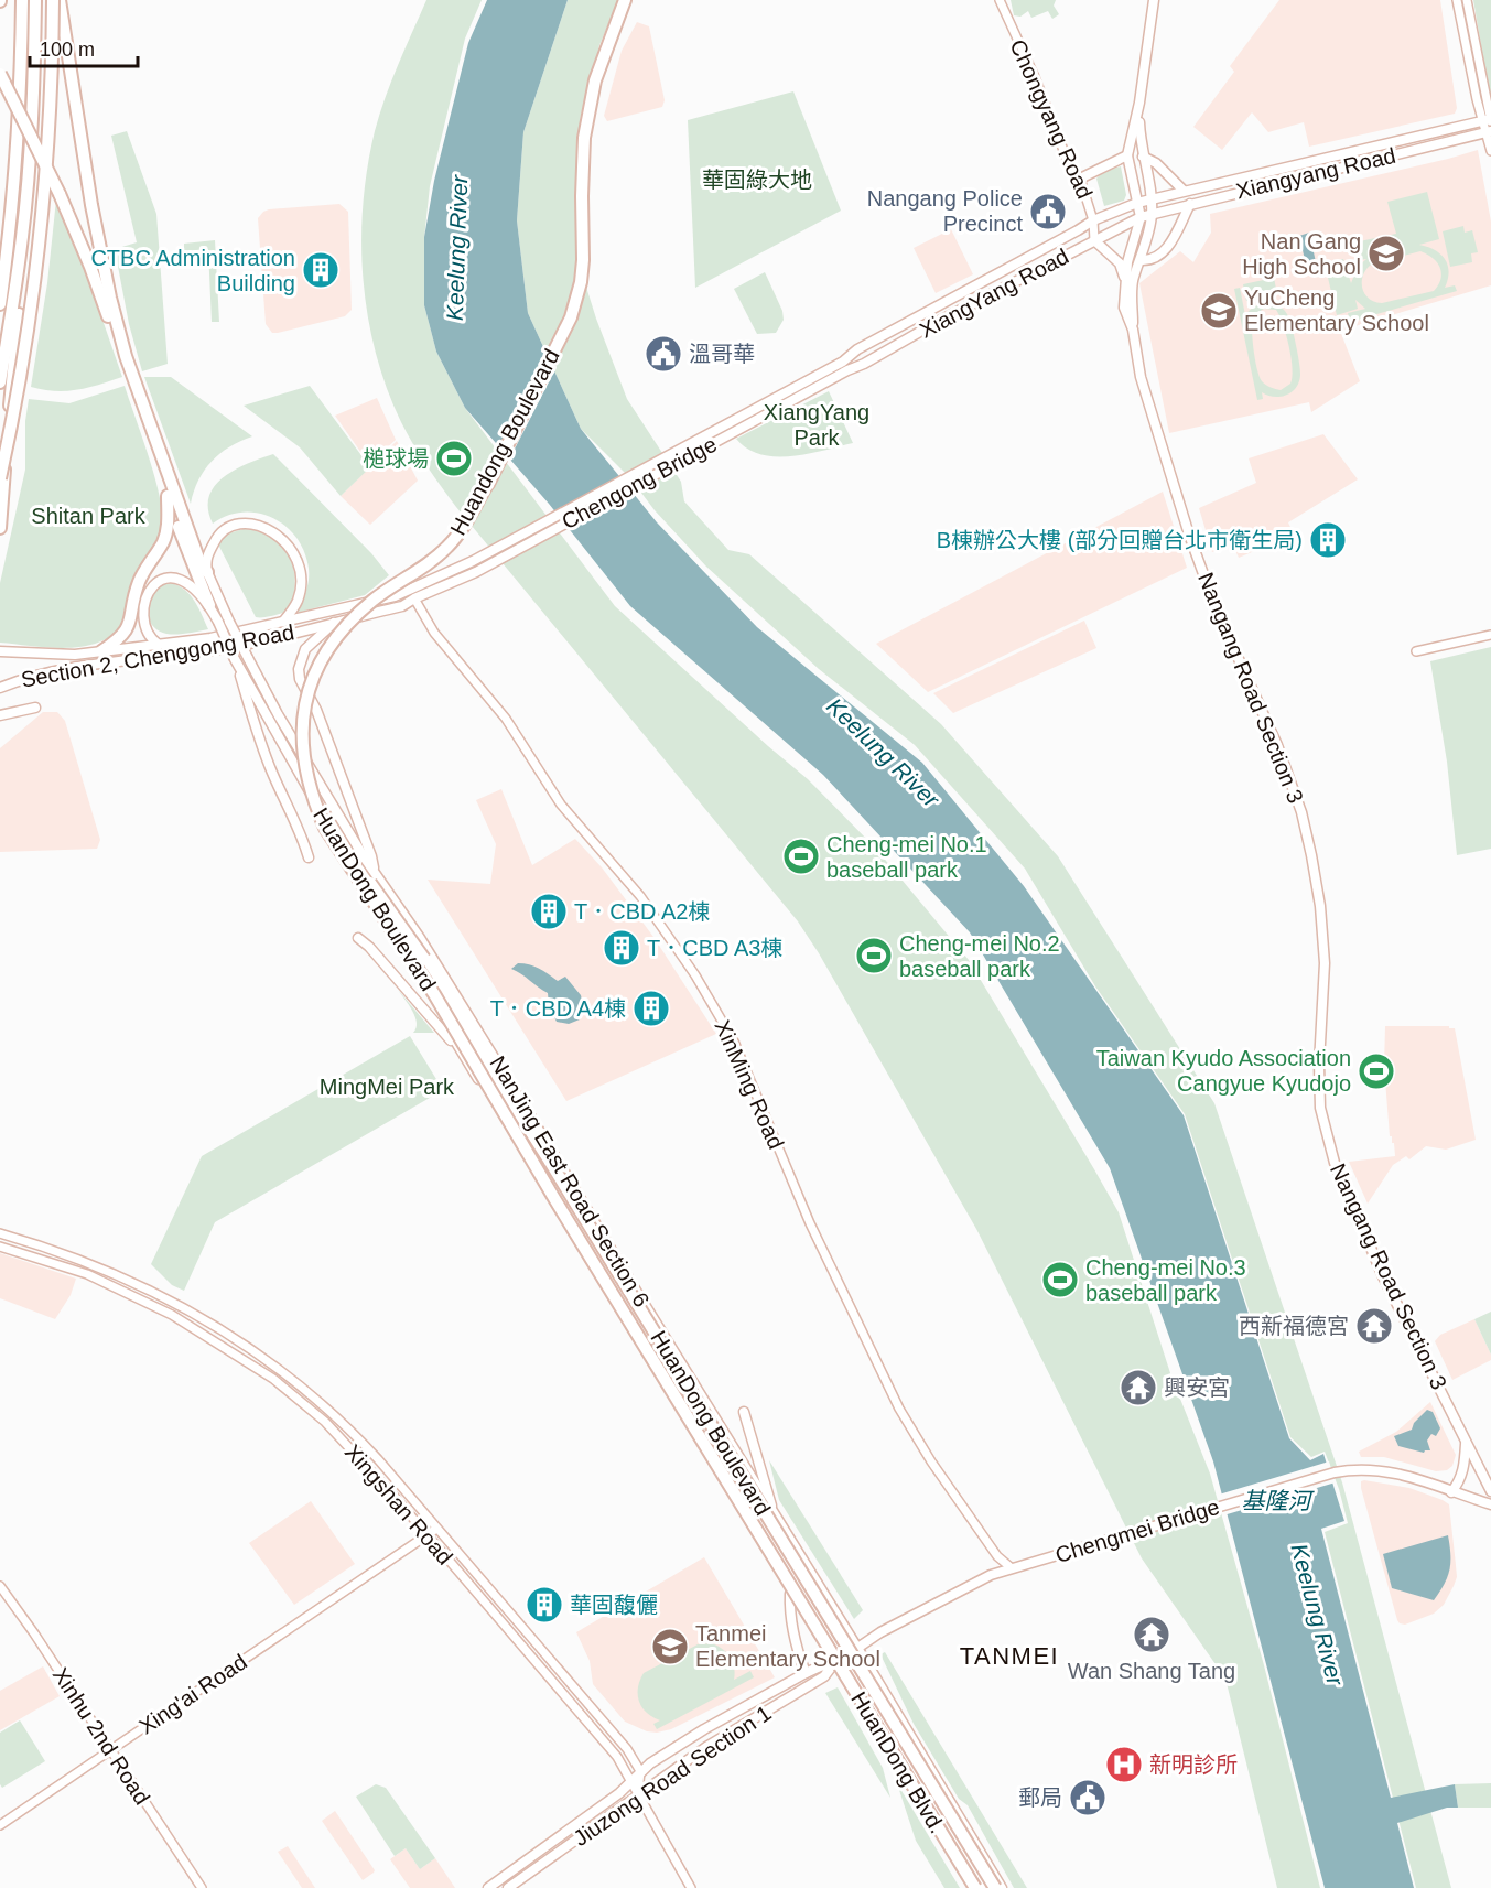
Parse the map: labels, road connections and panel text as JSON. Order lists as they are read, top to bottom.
{
  "streets": {
    "highway": ["HuanDong Boulevard", "HuanDong Blvd."],
    "main road": [
      "Xiangyang Road",
      "XiangYang Road",
      "Chengong Bridge",
      "Section 2, Chenggong Road",
      "Nangang Road Section 3",
      "NanJing East Road Section 6",
      "Chengmei Bridge",
      "Jiuzong Road Section 1"
    ],
    "street": [
      "Chongyang Road",
      "XinMing Road",
      "Xingshan Road",
      "Xing'ai Road",
      "Xinhu 2nd Road"
    ]
  },
  "crossings": [
    ["Chongyang Road", "XiangYang Road"],
    ["Xiangyang Road", "XiangYang Road"],
    ["XiangYang Road", "Chengong Bridge"],
    ["Chengong Bridge", "Section 2, Chenggong Road"],
    ["Section 2, Chenggong Road", "XinMing Road"],
    ["Section 2, Chenggong Road", "NanJing East Road Section 6"],
    ["HuanDong Boulevard", "HuanDong Blvd."],
    ["XinMing Road", "Chengmei Bridge"],
    ["NanJing East Road Section 6", "Chengmei Bridge"],
    ["NanJing East Road Section 6", "HuanDong Blvd."],
    ["NanJing East Road Section 6", "Jiuzong Road Section 1"],
    ["Xingshan Road", "Xing'ai Road"],
    ["Xingshan Road", "Jiuzong Road Section 1"],
    ["Chengmei Bridge", "Jiuzong Road Section 1"],
    ["Xing'ai Road", "Xinhu 2nd Road"]
  ],
  "districts": ["TANMEI"],
  "water": ["Keelung River", "基隆河"],
  "parks": [
    "華固綠大地",
    "XiangYang Park",
    "Shitan Park",
    "MingMei Park"
  ],
  "places": {
    "public building": ["Nangang Police Precinct", "溫哥華", "郵局"],
    "school or university": ["Nan Gang High School", "YuCheng Elementary School", "Tanmei Elementary School"],
    "building": [
      "CTBC Administration Building",
      "B棟辦公大樓 (部分回贈台北市衛生局)",
      "T．CBD A2棟",
      "T．CBD A3棟",
      "T．CBD A4棟",
      "華固馥儷"
    ],
    "sports": [
      "槌球場",
      "Cheng-mei No.1 baseball park",
      "Cheng-mei No.2 baseball park",
      "Taiwan Kyudo Association Cangyue Kyudojo",
      "Cheng-mei No.3 baseball park"
    ],
    "temple": ["西新福德宮", "興安宮", "Wan Shang Tang"],
    "hospital": ["新明診所"]
  },
  "scale_bar": "100 m"
}
